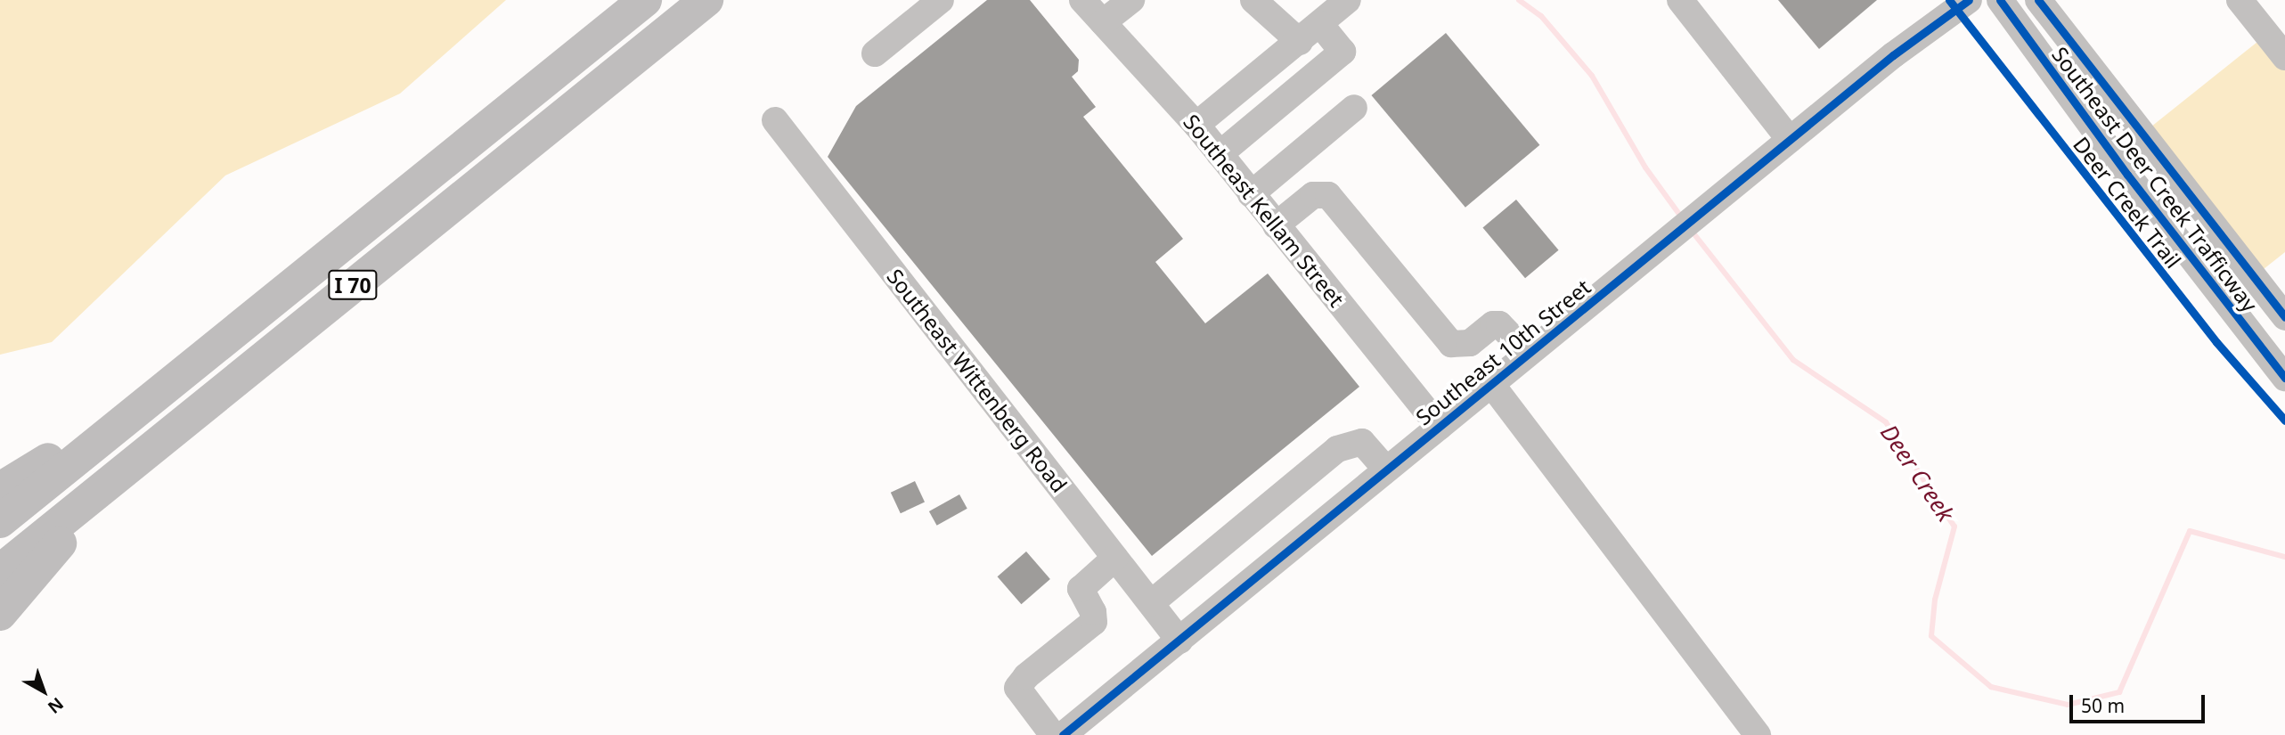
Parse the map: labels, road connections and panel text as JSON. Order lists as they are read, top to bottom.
{
  "streets": {
    "highway": ["I 70"],
    "street": [
      "Southeast Deer Creek Trafficway",
      "Southeast Kellam Street",
      "Southeast 10th Street",
      "Southeast Wittenberg Road"
    ],
    "cycle path": ["Deer Creek Trail"]
  },
  "crossings": [
    ["Southeast Kellam Street", "Southeast 10th Street"],
    ["Southeast 10th Street", "Southeast Wittenberg Road"]
  ],
  "water": ["Deer Creek"],
  "scale_bar": "50 m",
  "north": "bottom right"
}
